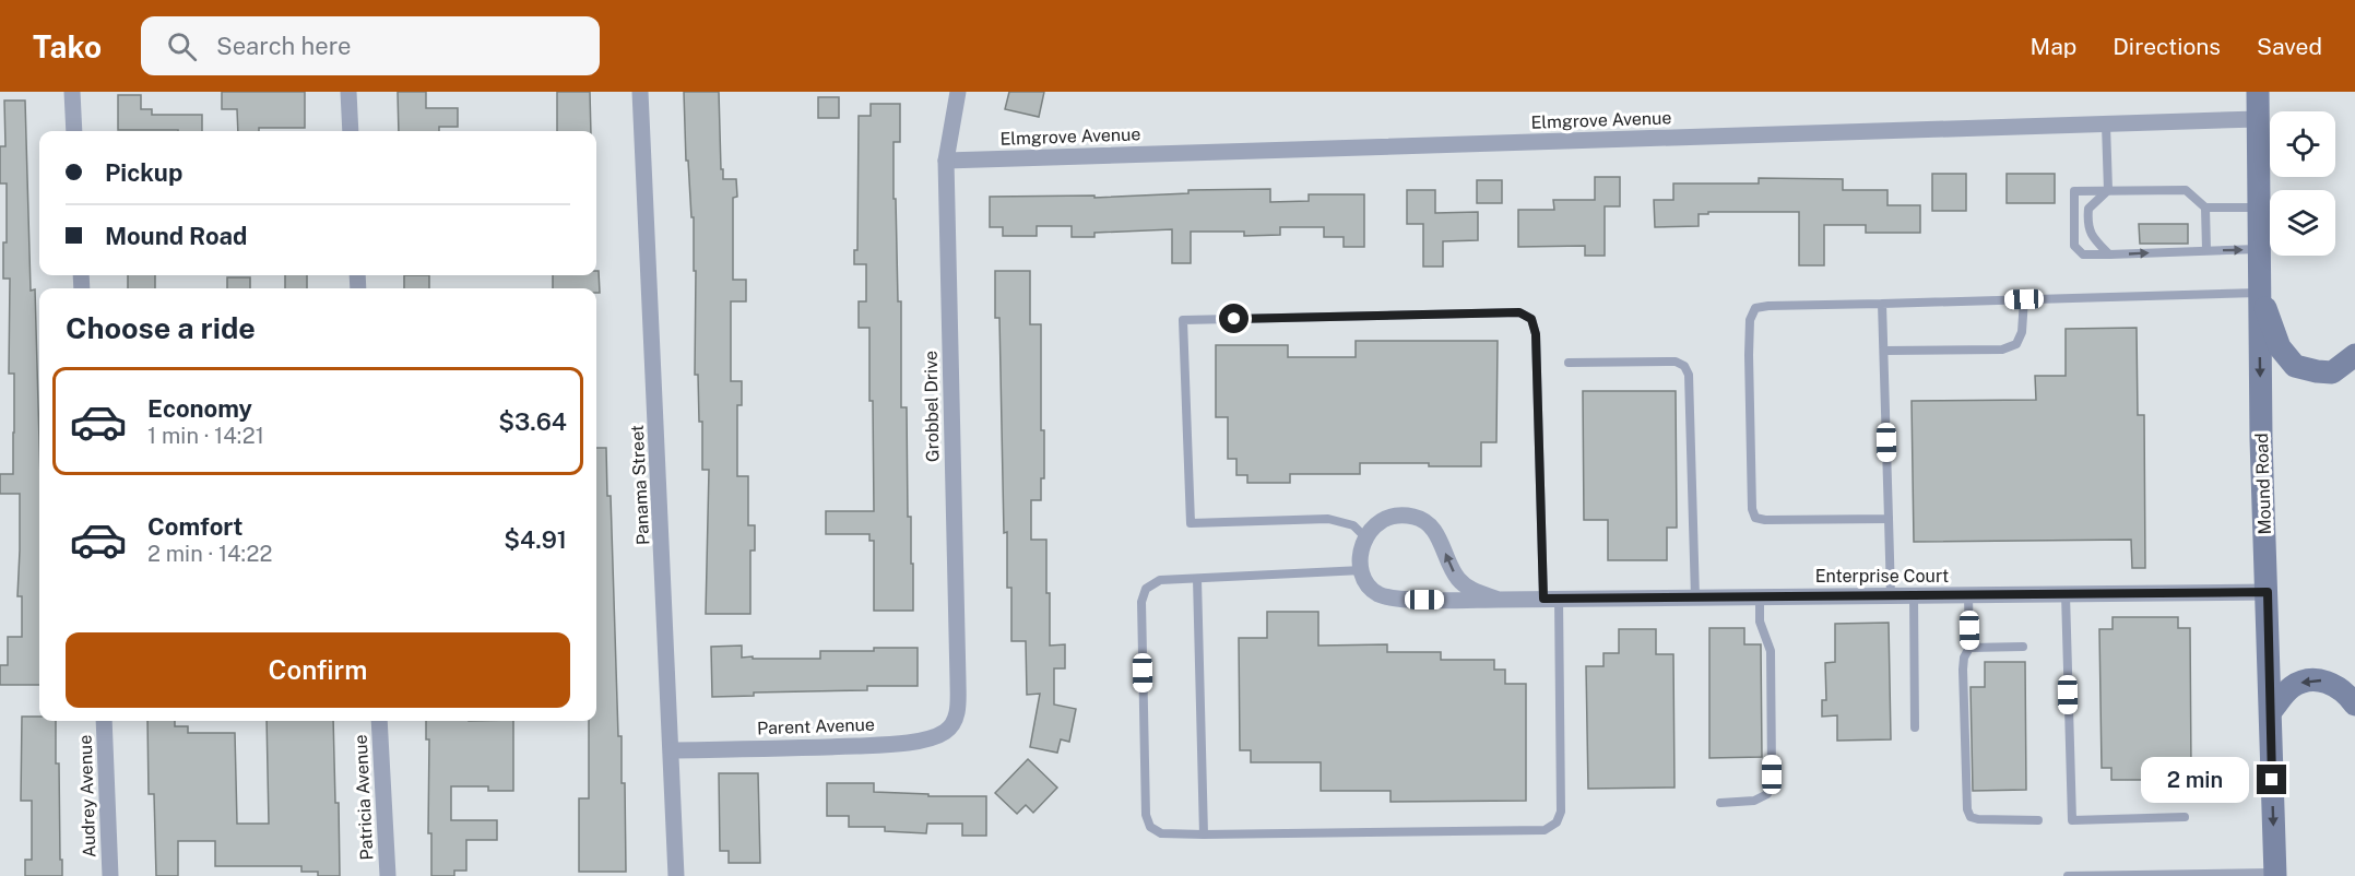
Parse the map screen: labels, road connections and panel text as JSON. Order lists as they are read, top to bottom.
{
  "streets": {
    "main road": ["Mound Road"],
    "street": [
      "Elmgrove Avenue",
      "Grobbel Drive",
      "Panama Street",
      "Enterprise Court",
      "Parent Avenue",
      "Audrey Avenue",
      "Patricia Avenue"
    ]
  },
  "crossings": [
    ["Elmgrove Avenue", "Grobbel Drive"],
    ["Elmgrove Avenue", "Mound Road"],
    ["Grobbel Drive", "Parent Avenue"],
    ["Mound Road", "Enterprise Court"],
    ["Panama Street", "Parent Avenue"]
  ],
  "one_way": ["Mound Road"],
  "page": {
    "header": "Tako",
    "search": "Search here",
    "nav": ["Map", "Directions", "Saved"],
    "banner": ["Pickup", "Mound Road"],
    "heading": "Choose a ride",
    "list": [
      {
        "name": "Economy",
        "note": "1 min · 14:21",
        "value": "$3.64"
      },
      {
        "name": "Comfort",
        "note": "2 min · 14:22",
        "value": "$4.91"
      }
    ],
    "buttons": "Confirm",
    "bubble": "2 min"
  }
}
